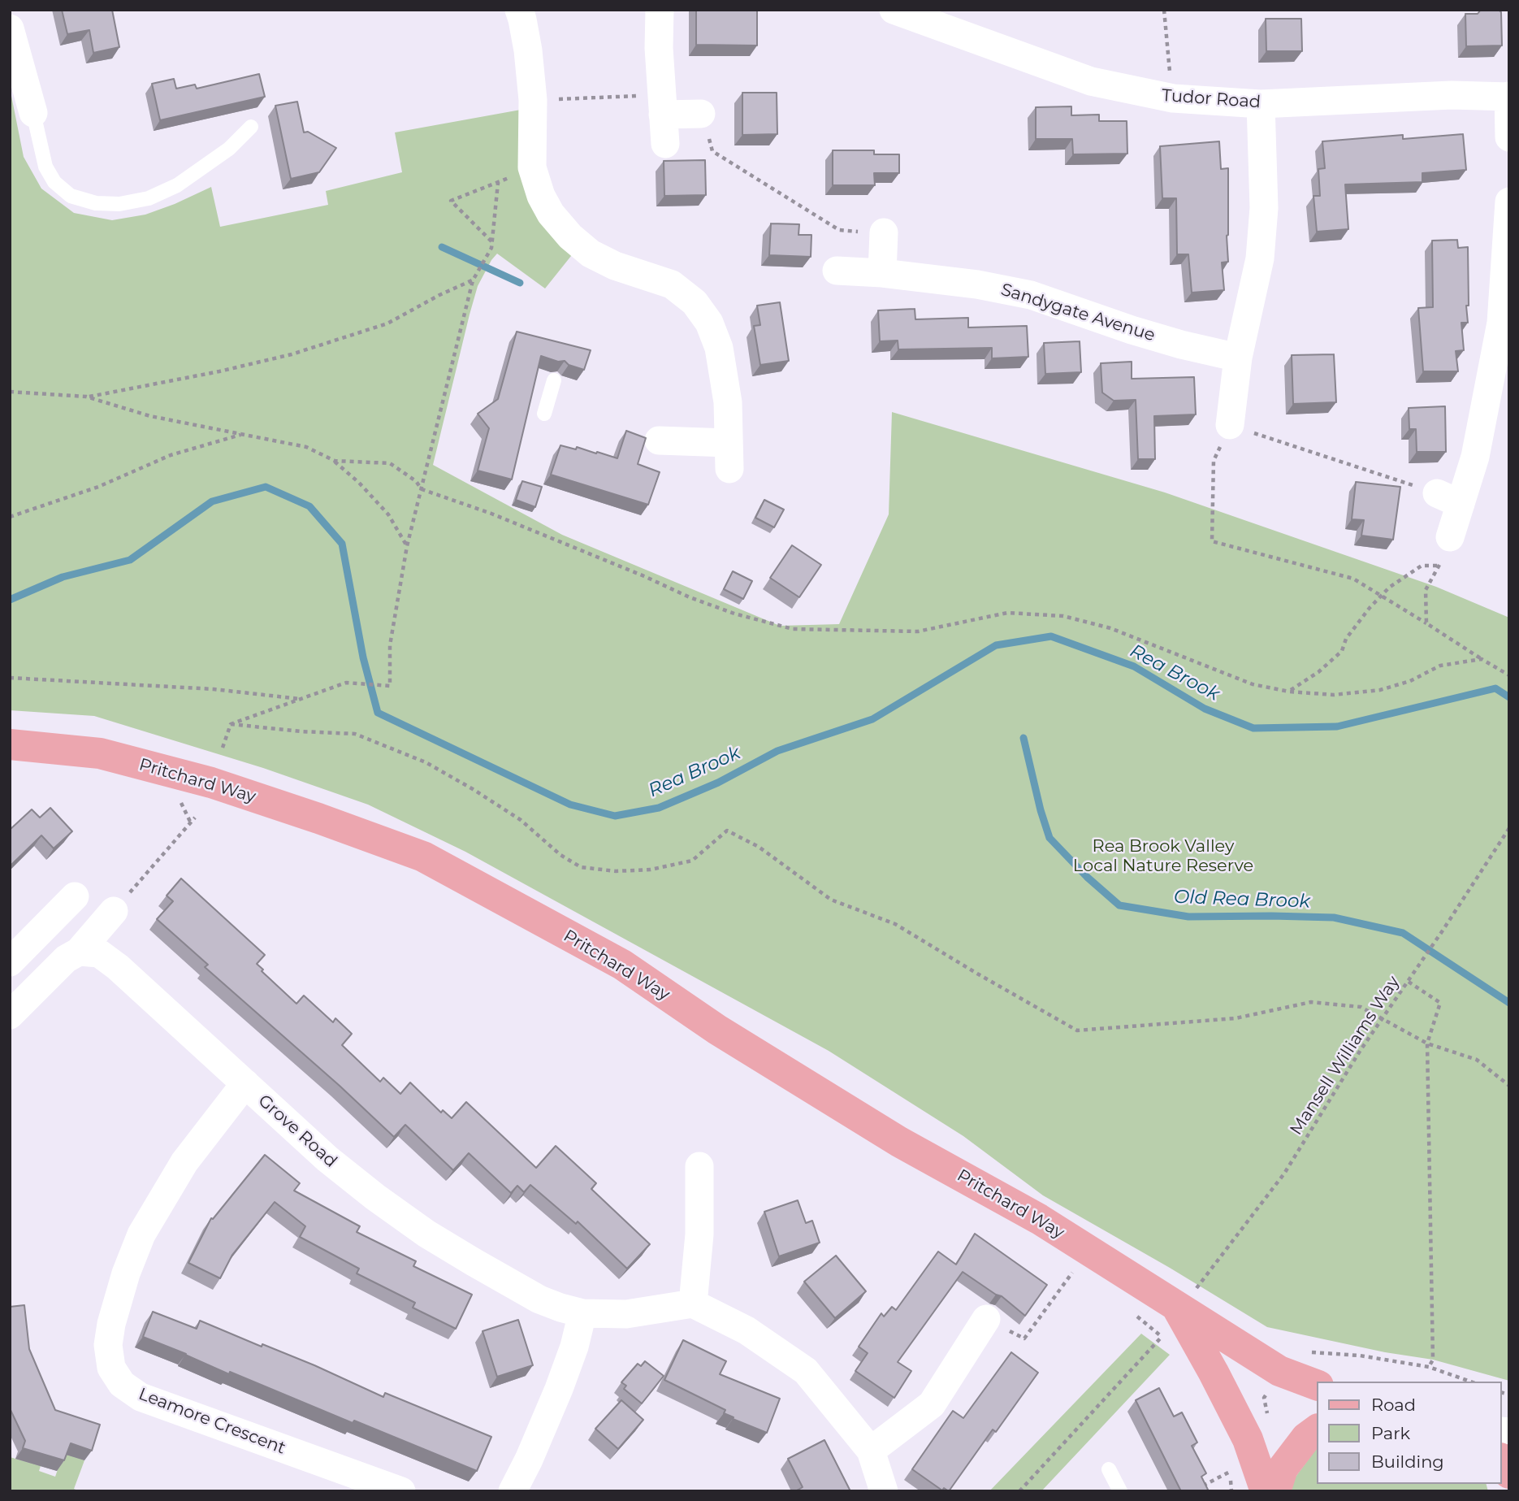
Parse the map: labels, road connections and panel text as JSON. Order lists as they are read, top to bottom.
{
  "streets": {
    "main road": ["Pritchard Way"],
    "street": [
      "Tudor Road",
      "Sandygate Avenue",
      "Grove Road",
      "Leamore Crescent"
    ],
    "path": ["Mansell Williams Way"]
  },
  "crossings": [
    ["Pritchard Way", "Mansell Williams Way"],
    ["Grove Road", "Leamore Crescent"]
  ],
  "water": ["Rea Brook", "Old Rea Brook"],
  "parks": ["Rea Brook Valley Local Nature Reserve"],
  "legend": ["Road", "Park", "Building"]
}
